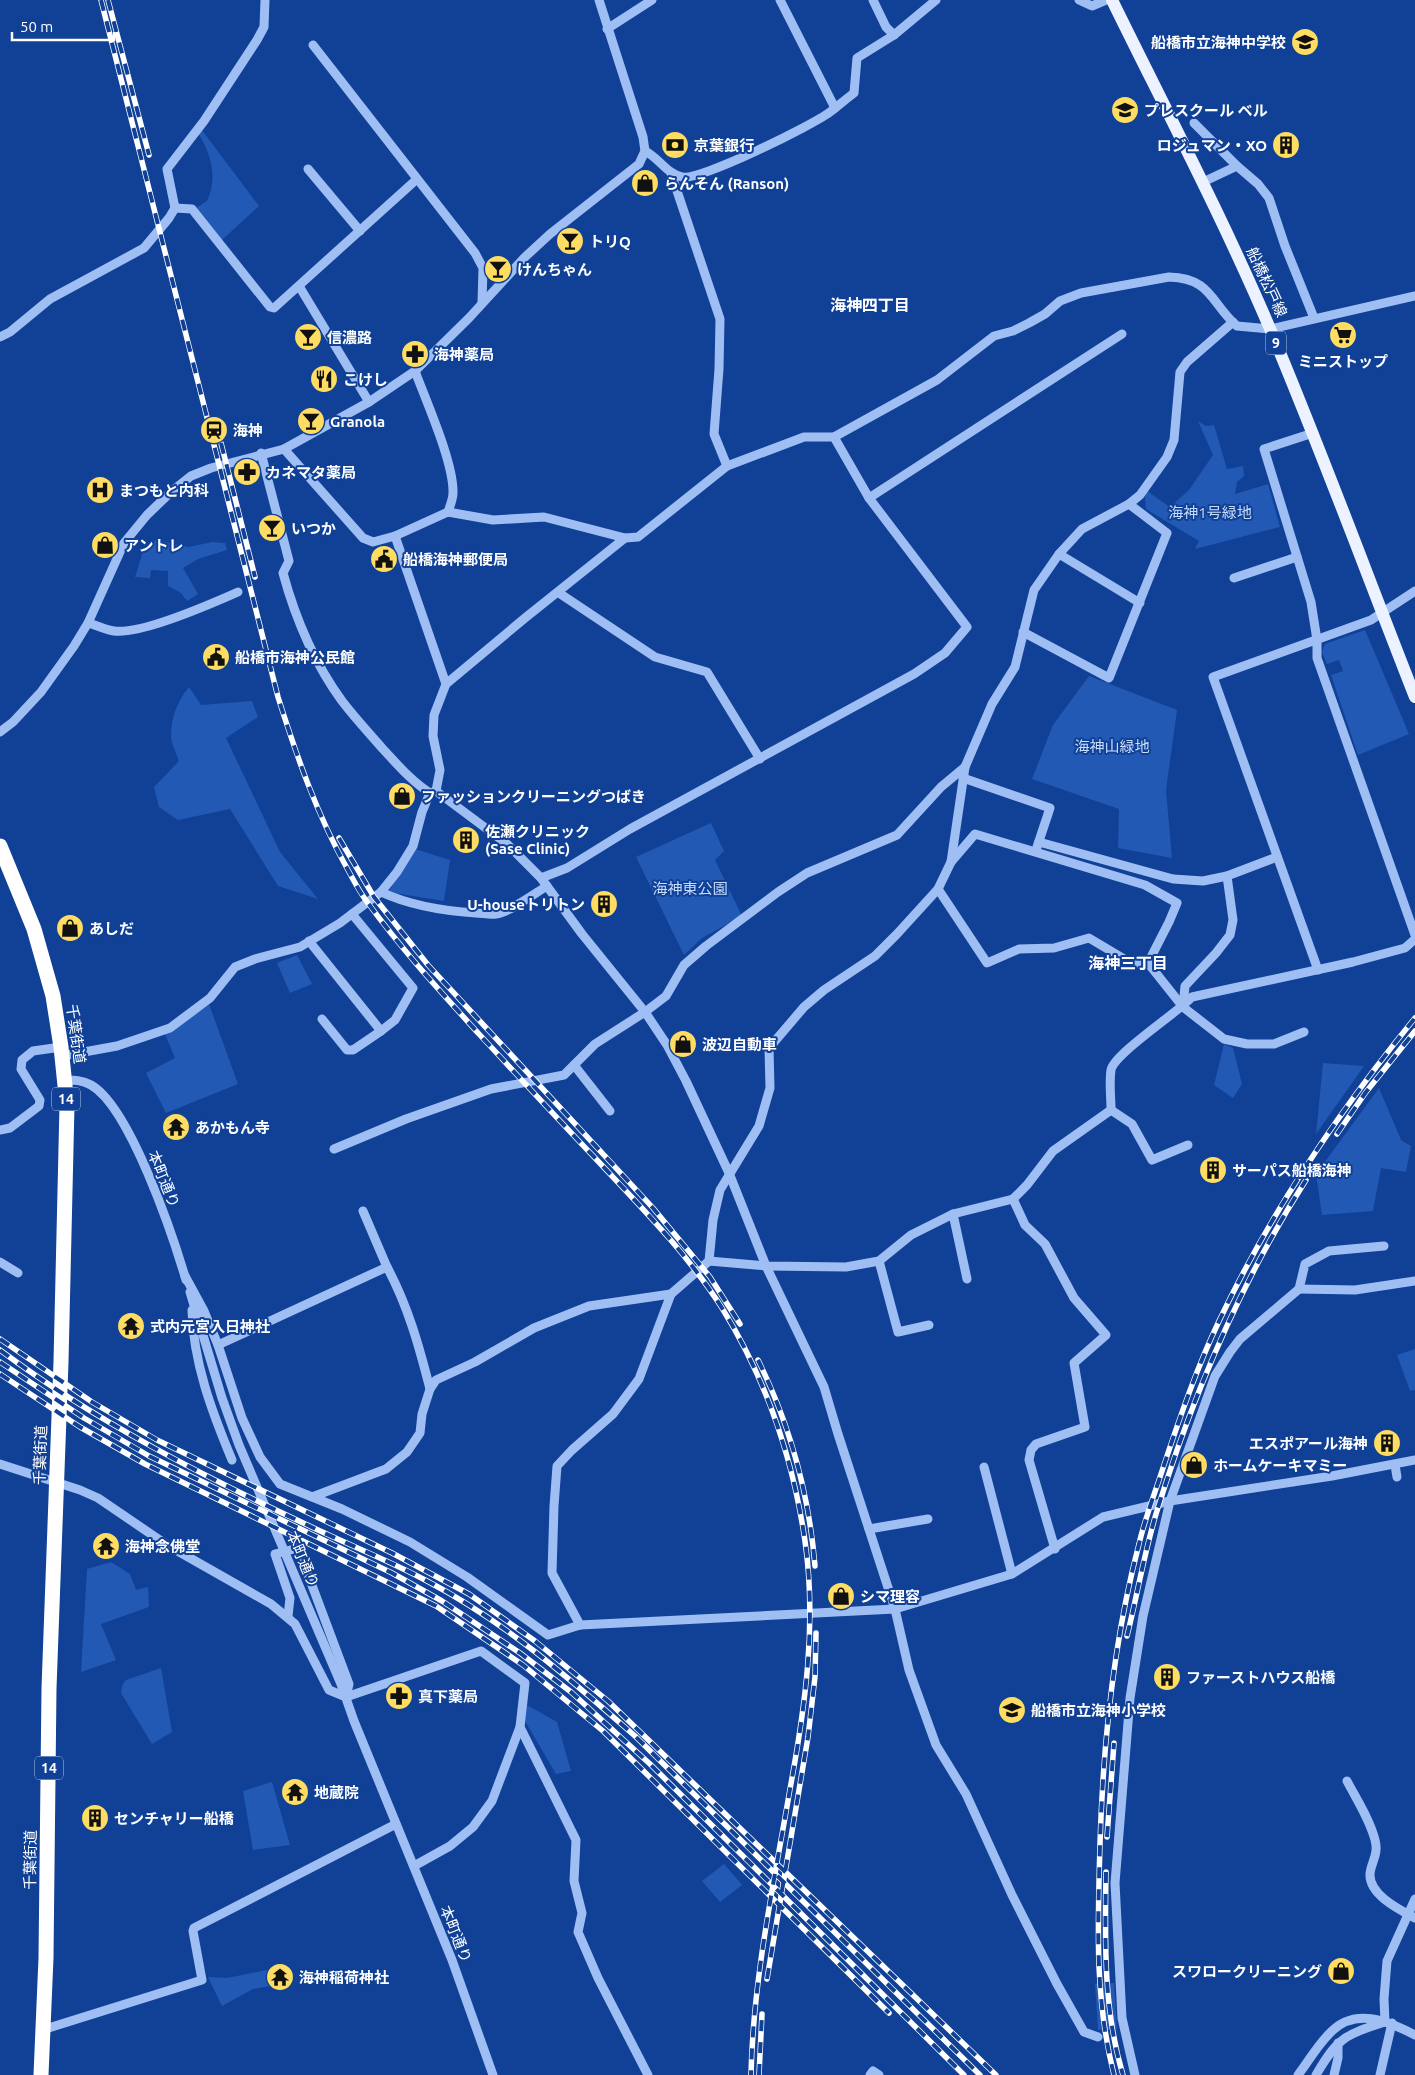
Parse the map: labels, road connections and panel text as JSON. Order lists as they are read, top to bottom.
{
  "streets": {
    "highway": ["千葉街道", "14"],
    "main road": ["船橋松戸線", "9"],
    "street": ["本町通り"]
  },
  "crossings": [
    ["千葉街道", "本町通り"]
  ],
  "districts": ["海神四丁目", "海神三丁目"],
  "parks": ["海神1号緑地", "海神山緑地", "海神東公園"],
  "places": {
    "school or university": ["船橋市立海神中学校", "プレスクール ベル", "船橋市立海神小学校"],
    "bank": ["京葉銀行"],
    "building": [
      "ロジュマン・XO",
      "佐瀬クリニック (Sase Clinic)",
      "U-houseトリトン",
      "サーパス船橋海神",
      "エスポアール海神",
      "ファーストハウス船橋",
      "センチャリー船橋"
    ],
    "shop": [
      "らんそん (Ranson)",
      "アントレ",
      "ファッションクリーニングつばき",
      "あしだ",
      "波辺自動車",
      "ホームケーキマミー",
      "シマ理容",
      "スワロークリーニング"
    ],
    "bar": [
      "トリQ",
      "けんちゃん",
      "信濃路",
      "Granola",
      "いつか"
    ],
    "supermarket": ["ミニストップ"],
    "pharmacy": ["海神薬局", "カネマタ薬局", "真下薬局"],
    "restaurant": ["こけし"],
    "station": ["海神"],
    "hospital": ["まつもと内科"],
    "public building": ["船橋海神郵便局", "船橋市海神公民館"],
    "temple": [
      "あかもん寺",
      "式内元宮入日神社",
      "海神念佛堂",
      "地蔵院",
      "海神稲荷神社"
    ]
  },
  "scale_bar": "50 m"
}
